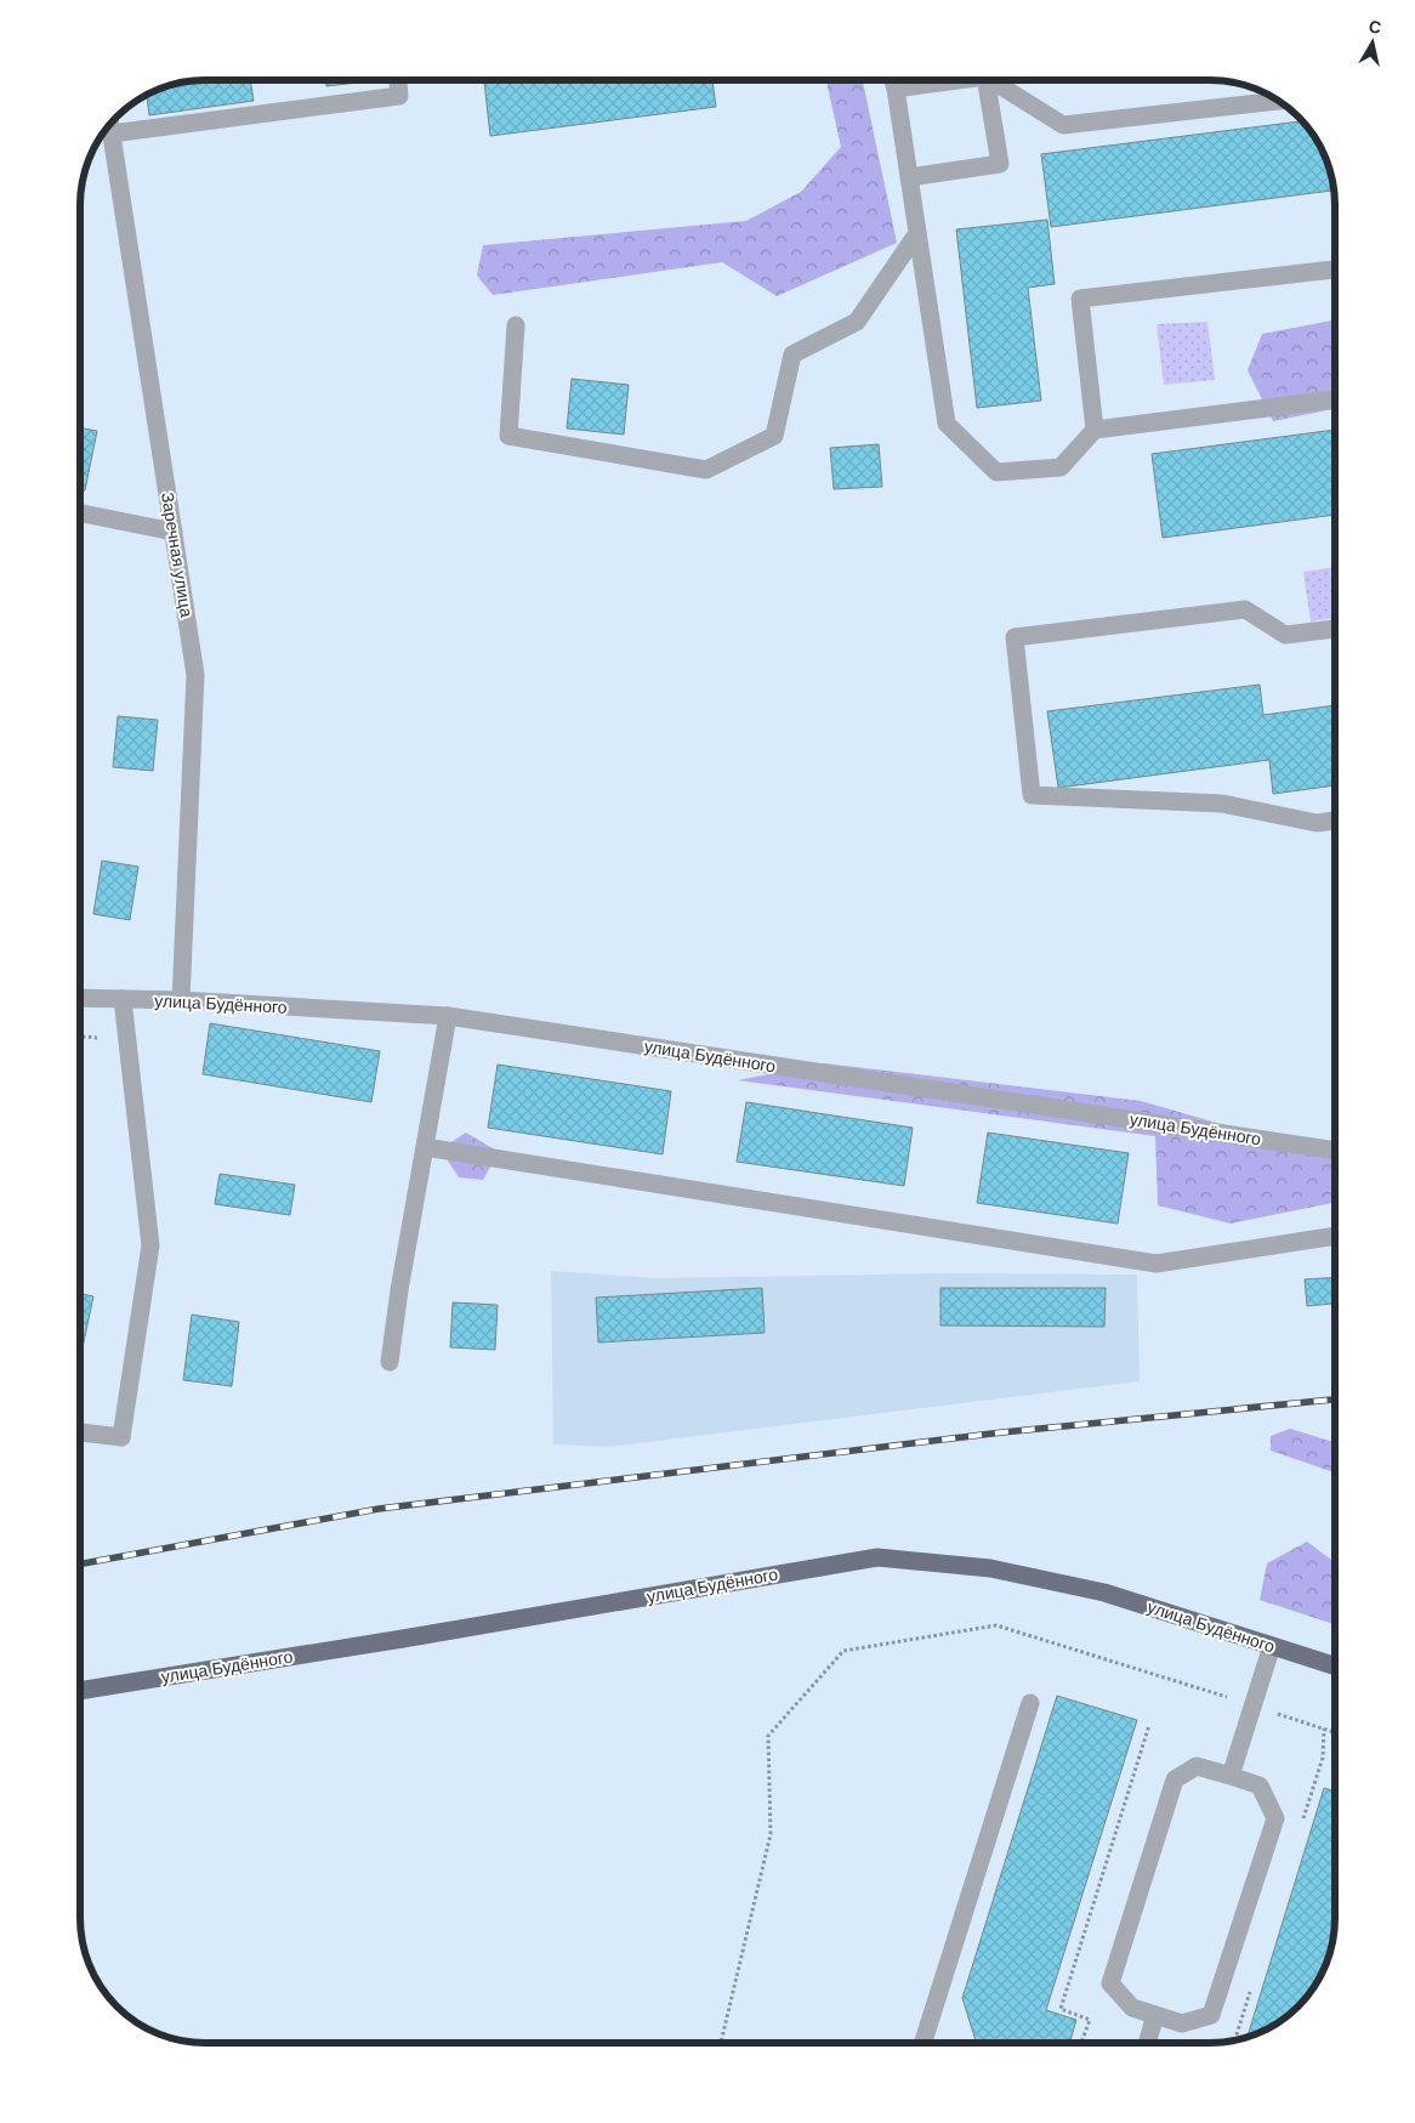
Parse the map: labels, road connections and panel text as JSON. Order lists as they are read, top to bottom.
{
  "streets": {
    "main road": ["улица Будённого"],
    "street": ["Заречная улица"]
  },
  "crossings": [
    ["Заречная улица", "улица Будённого"]
  ],
  "north": "top"
}
